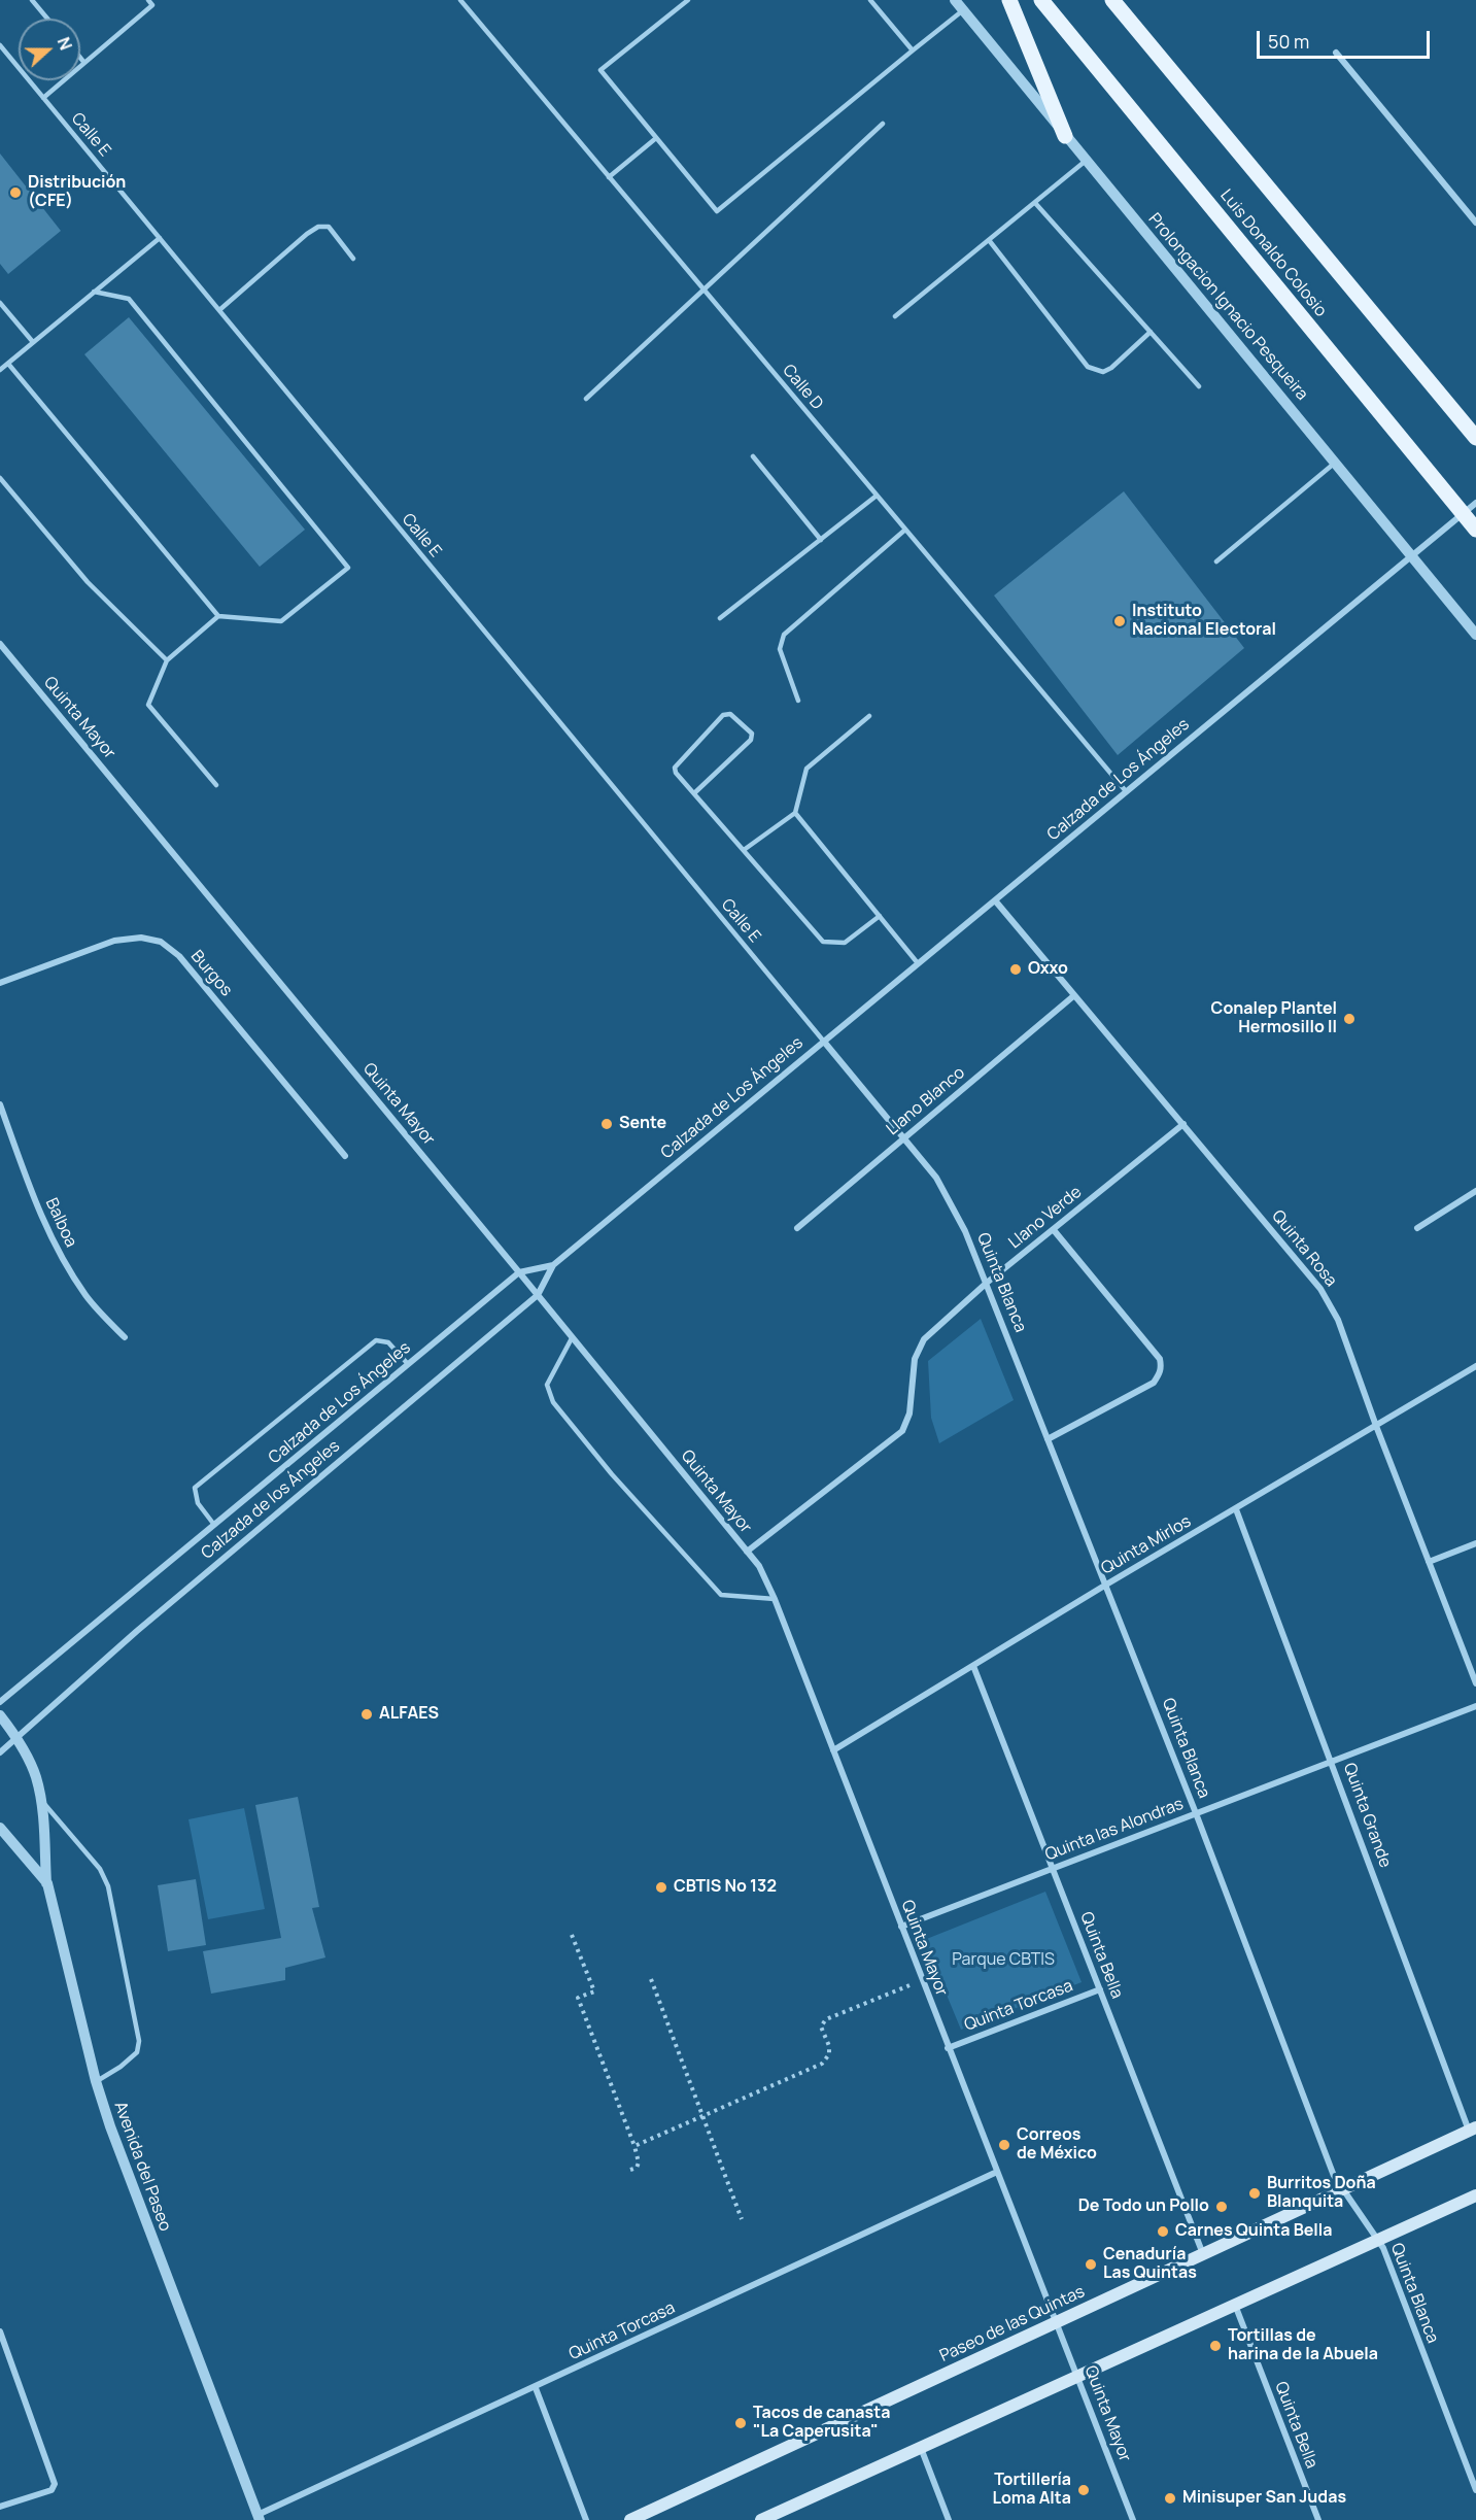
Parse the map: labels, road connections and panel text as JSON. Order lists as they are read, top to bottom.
{
  "streets": {
    "main road": ["Luis Donaldo Colosio", "Paseo de las Quintas"],
    "street": [
      "Prolongacion Ignacio Pesqueira",
      "Quinta Mayor",
      "Calzada de Los Ángeles",
      "Burgos",
      "Llano Blanco",
      "Llano Verde",
      "Balboa",
      "Quinta Rosa",
      "Quinta Blanca",
      "Calzada de los Ángeles",
      "Quinta Mirlos",
      "Quinta Grande",
      "Quinta las Alondras",
      "Quinta Bella",
      "Quinta Torcasa",
      "Avenida del Paseo"
    ],
    "lane": ["Calle E", "Calle D"]
  },
  "crossings": [
    ["Calle E", "Calzada de Los Ángeles"],
    ["Calle E", "Quinta Blanca"],
    ["Luis Donaldo Colosio", "Calzada de Los Ángeles"],
    ["Prolongacion Ignacio Pesqueira", "Calzada de Los Ángeles"],
    ["Calle D", "Calzada de Los Ángeles"],
    ["Quinta Mayor", "Calzada de Los Ángeles"],
    ["Quinta Mayor", "Llano Verde"],
    ["Quinta Mayor", "Calzada de los Ángeles"],
    ["Quinta Mayor", "Quinta Mirlos"],
    ["Quinta Mayor", "Quinta las Alondras"],
    ["Quinta Mayor", "Quinta Torcasa"],
    ["Quinta Mayor", "Paseo de las Quintas"],
    ["Calzada de Los Ángeles", "Quinta Rosa"],
    ["Calzada de Los Ángeles", "Quinta Blanca"],
    ["Calzada de Los Ángeles", "Calzada de los Ángeles"],
    ["Llano Blanco", "Quinta Rosa"],
    ["Llano Blanco", "Quinta Blanca"],
    ["Llano Verde", "Quinta Rosa"],
    ["Llano Verde", "Quinta Blanca"],
    ["Quinta Rosa", "Quinta Mirlos"],
    ["Quinta Blanca", "Quinta Mirlos"],
    ["Quinta Blanca", "Quinta las Alondras"],
    ["Quinta Blanca", "Paseo de las Quintas"],
    ["Quinta Mirlos", "Quinta Grande"],
    ["Quinta Mirlos", "Quinta Bella"],
    ["Quinta Grande", "Quinta las Alondras"],
    ["Quinta Grande", "Paseo de las Quintas"],
    ["Quinta las Alondras", "Quinta Bella"],
    ["Quinta Bella", "Quinta Torcasa"],
    ["Quinta Bella", "Paseo de las Quintas"],
    ["Quinta Torcasa", "Avenida del Paseo"]
  ],
  "parks": ["Parque CBTIS"],
  "places": [
    "Distribución (CFE)",
    "Instituto Nacional Electoral",
    "Oxxo",
    "Conalep Plantel Hermosillo II",
    "Sente",
    "ALFAES",
    "CBTIS No 132",
    "Correos de México",
    "Burritos Doña Blanquita",
    "De Todo un Pollo",
    "Carnes Quinta Bella",
    "Cenaduría Las Quintas",
    "Tortillas de harina de la Abuela",
    "Tacos de canasta \"La Caperusita\"",
    "Tortillería Loma Alta",
    "Minisuper San Judas"
  ],
  "scale_bar": "50 m",
  "north": "right"
}
